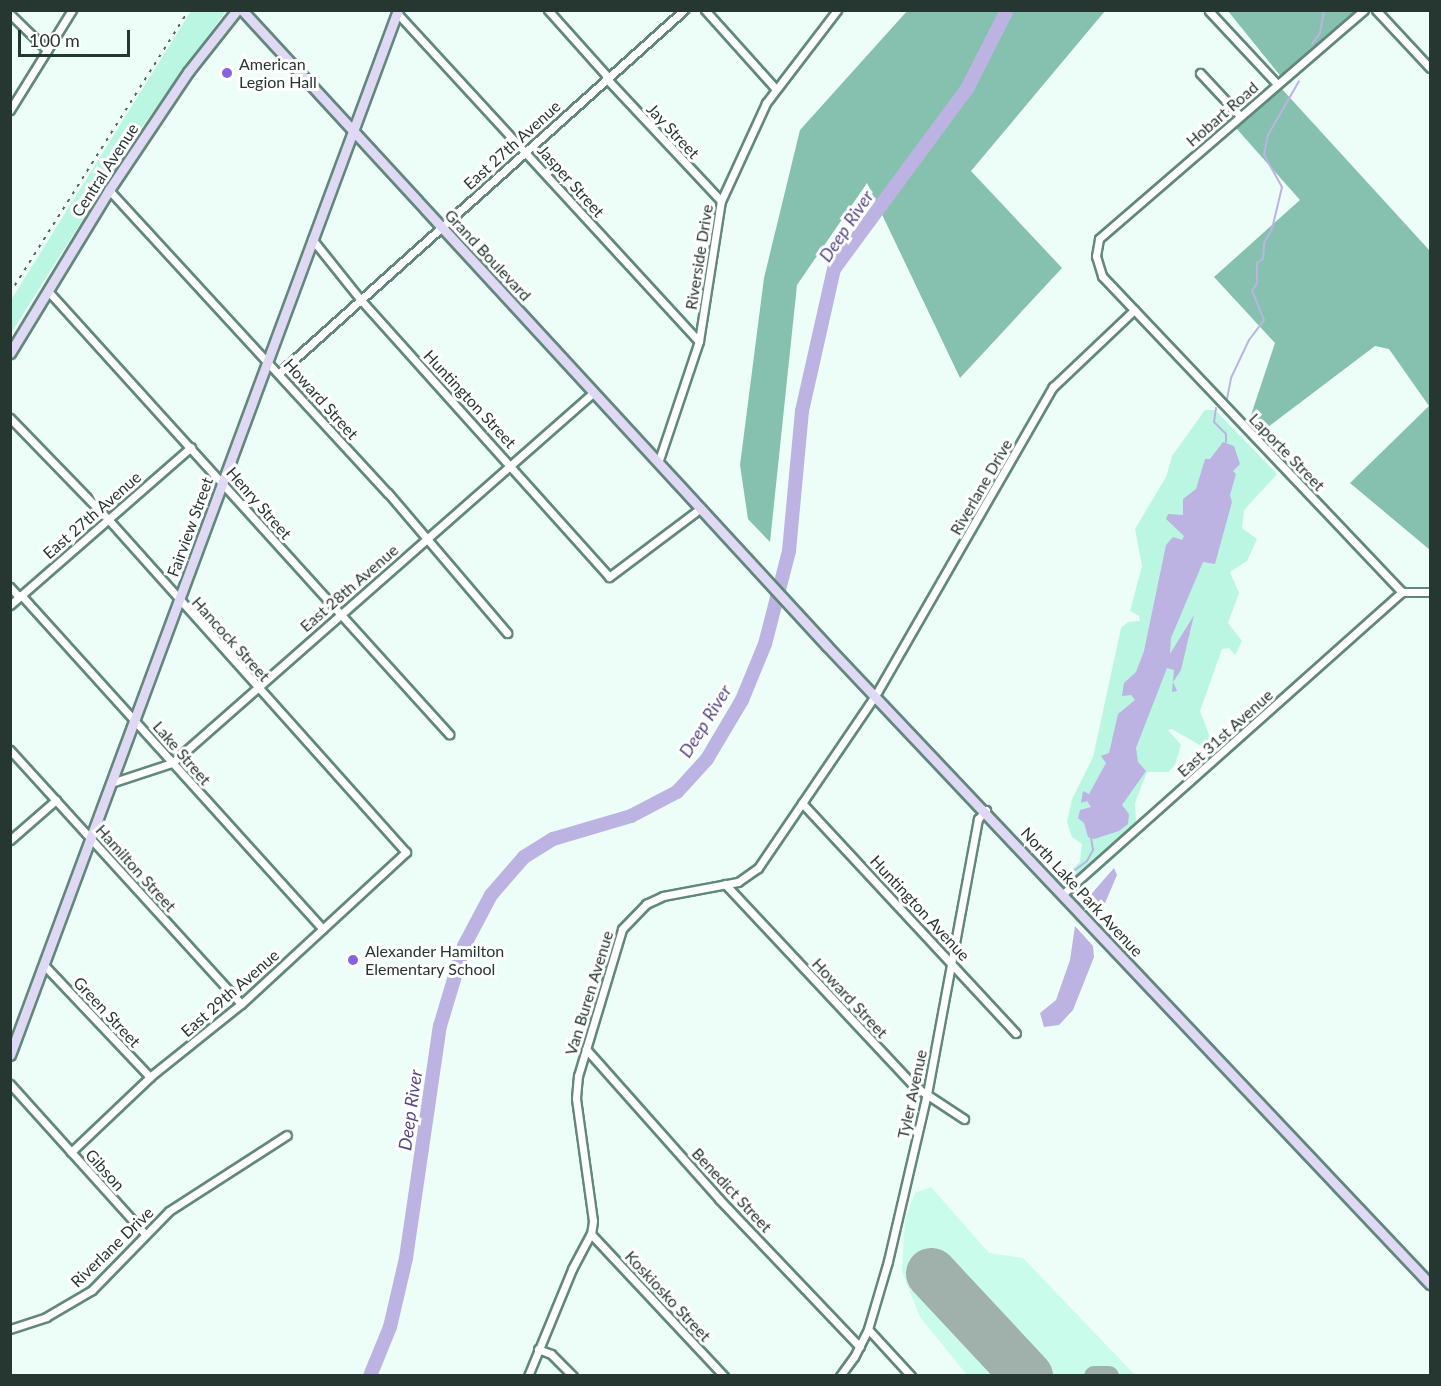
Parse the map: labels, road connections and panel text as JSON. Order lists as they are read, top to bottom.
{
  "streets": {
    "street": [
      "Hobart Road",
      "Jay Street",
      "East 27th Avenue",
      "Central Avenue",
      "Jasper Street",
      "Grand Boulevard",
      "Riverside Drive",
      "Howard Street",
      "Huntington Street",
      "Laporte Street",
      "Riverlane Drive",
      "Henry Street",
      "Fairview Street",
      "East 28th Avenue",
      "Hancock Street",
      "East 31st Avenue",
      "Lake Street",
      "Hamilton Street",
      "North Lake Park Avenue",
      "Huntington Avenue",
      "East 29th Avenue",
      "Van Buren Avenue",
      "Green Street",
      "Tyler Avenue",
      "Gibson",
      "Benedict Street",
      "Koskiosko Street"
    ]
  },
  "crossings": [
    ["Hobart Road", "Laporte Street"],
    ["Jay Street", "East 27th Avenue"],
    ["Jay Street", "Riverside Drive"],
    ["East 27th Avenue", "Jasper Street"],
    ["East 27th Avenue", "Grand Boulevard"],
    ["East 27th Avenue", "Howard Street"],
    ["East 27th Avenue", "Huntington Street"],
    ["East 27th Avenue", "Henry Street"],
    ["East 27th Avenue", "Hancock Street"],
    ["East 27th Avenue", "Lake Street"],
    ["Central Avenue", "Howard Street"],
    ["Central Avenue", "Henry Street"],
    ["Jasper Street", "Riverside Drive"],
    ["Jasper Street", "Fairview Street"],
    ["Grand Boulevard", "Riverside Drive"],
    ["Grand Boulevard", "Huntington Street"],
    ["Grand Boulevard", "Fairview Street"],
    ["Grand Boulevard", "East 28th Avenue"],
    ["Grand Boulevard", "North Lake Park Avenue"],
    ["Howard Street", "Fairview Street"],
    ["Howard Street", "East 28th Avenue"],
    ["Howard Street", "Van Buren Avenue"],
    ["Howard Street", "Tyler Avenue"],
    ["Huntington Street", "Fairview Street"],
    ["Huntington Street", "East 28th Avenue"],
    ["Laporte Street", "Riverlane Drive"],
    ["Laporte Street", "East 31st Avenue"],
    ["Riverlane Drive", "North Lake Park Avenue"],
    ["Riverlane Drive", "Van Buren Avenue"],
    ["Riverlane Drive", "Gibson"],
    ["Henry Street", "Fairview Street"],
    ["Henry Street", "East 28th Avenue"],
    ["Fairview Street", "East 28th Avenue"],
    ["Fairview Street", "Hancock Street"],
    ["Fairview Street", "Lake Street"],
    ["Fairview Street", "Hamilton Street"],
    ["Fairview Street", "Green Street"],
    ["East 28th Avenue", "Hancock Street"],
    ["East 28th Avenue", "Lake Street"],
    ["Hancock Street", "East 29th Avenue"],
    ["East 31st Avenue", "North Lake Park Avenue"],
    ["Lake Street", "East 29th Avenue"],
    ["Hamilton Street", "East 29th Avenue"],
    ["North Lake Park Avenue", "Van Buren Avenue"],
    ["North Lake Park Avenue", "Tyler Avenue"],
    ["Huntington Avenue", "Van Buren Avenue"],
    ["Huntington Avenue", "Tyler Avenue"],
    ["East 29th Avenue", "Green Street"],
    ["East 29th Avenue", "Gibson"],
    ["Van Buren Avenue", "Benedict Street"],
    ["Van Buren Avenue", "Koskiosko Street"],
    ["Tyler Avenue", "Benedict Street"]
  ],
  "water": ["Deep River"],
  "places": ["American Legion Hall", "Alexander Hamilton Elementary School"],
  "scale_bar": "100 m"
}
